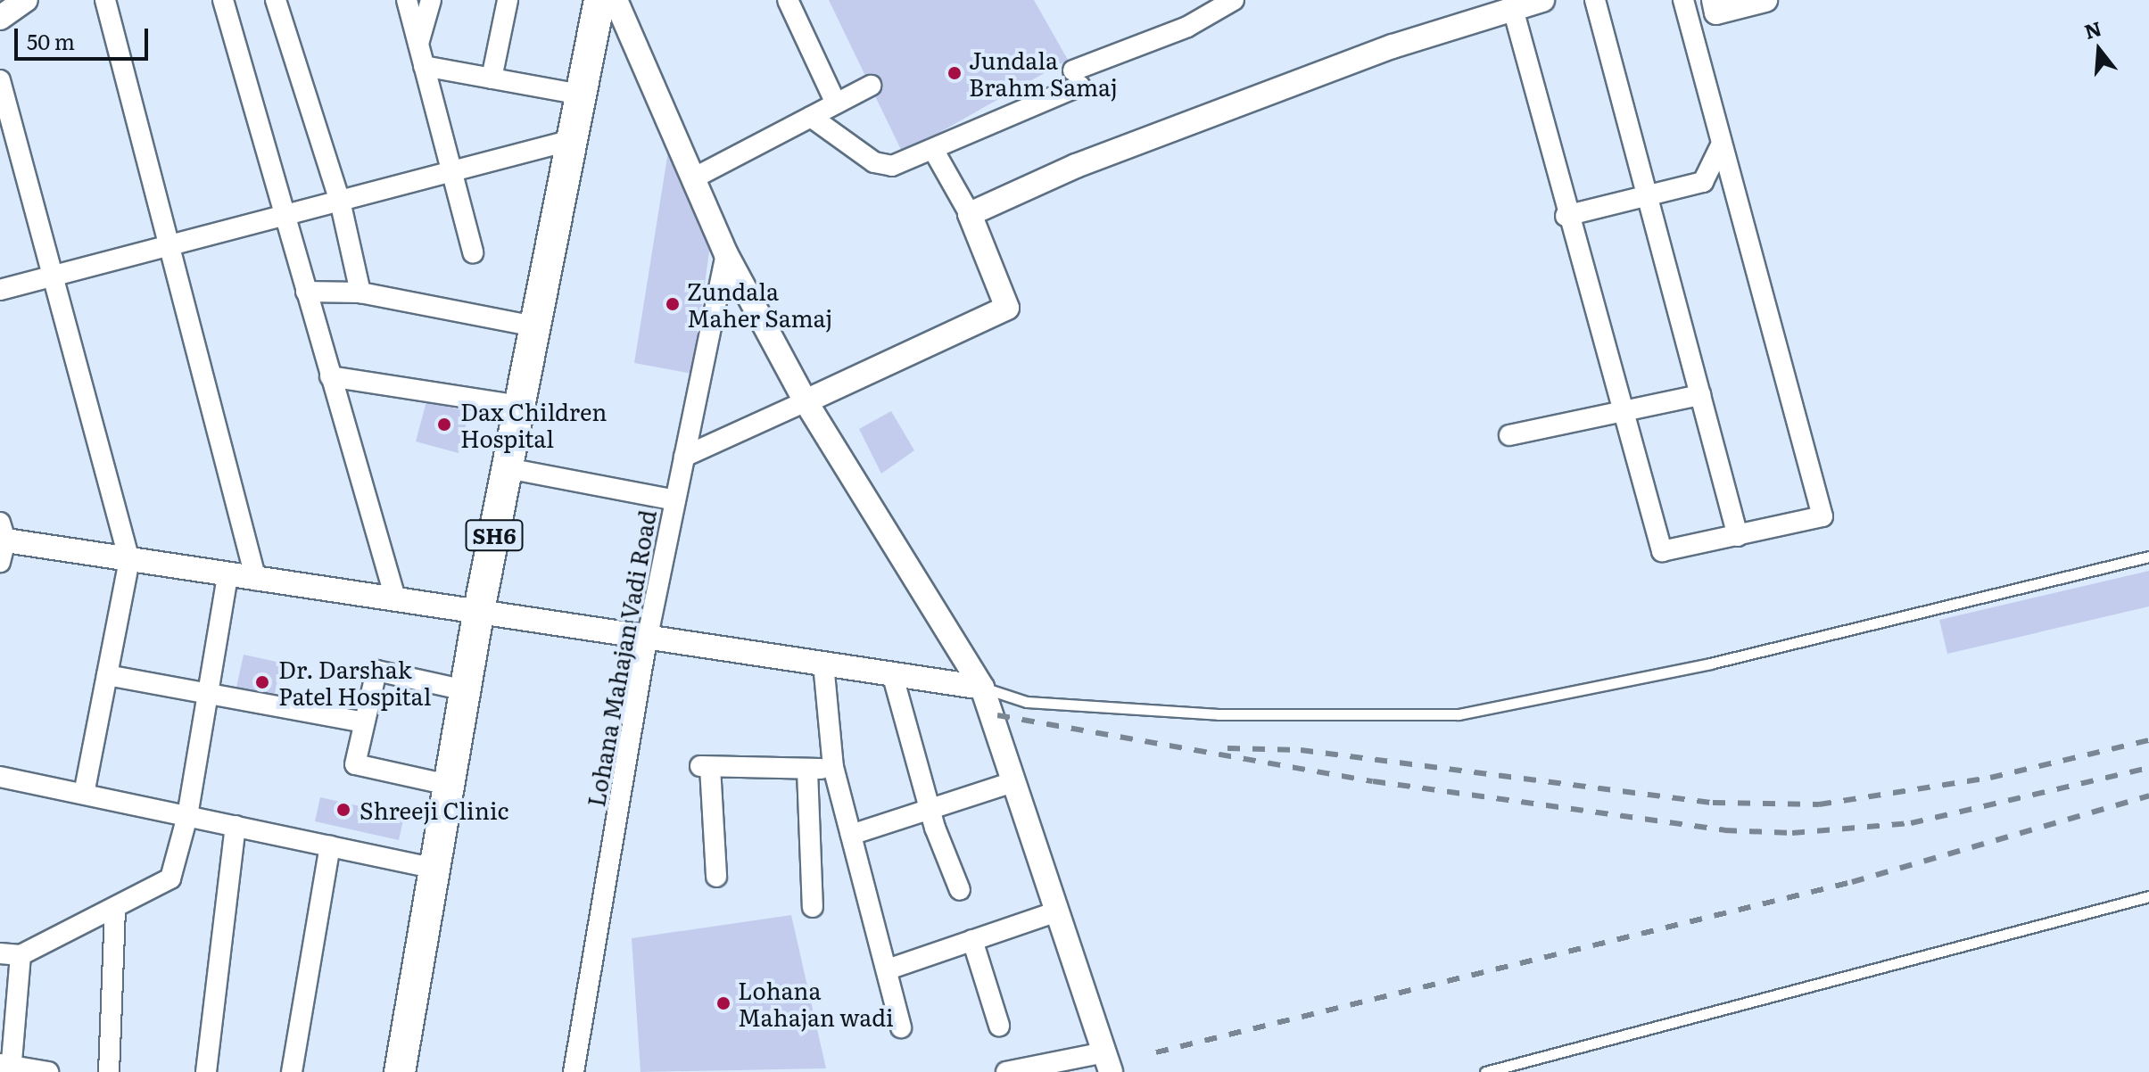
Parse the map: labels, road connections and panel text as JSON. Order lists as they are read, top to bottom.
{
  "streets": {
    "main road": ["SH6"],
    "street": ["Lohana Mahajan Vadi Road"]
  },
  "places": [
    "Jundala Brahm Samaj",
    "Zundala Maher Samaj",
    "Dax Children Hospital",
    "Dr. Darshak Patel Hospital",
    "Shreeji Clinic",
    "Lohana Mahajan wadi"
  ],
  "scale_bar": "50 m",
  "north": "top"
}
